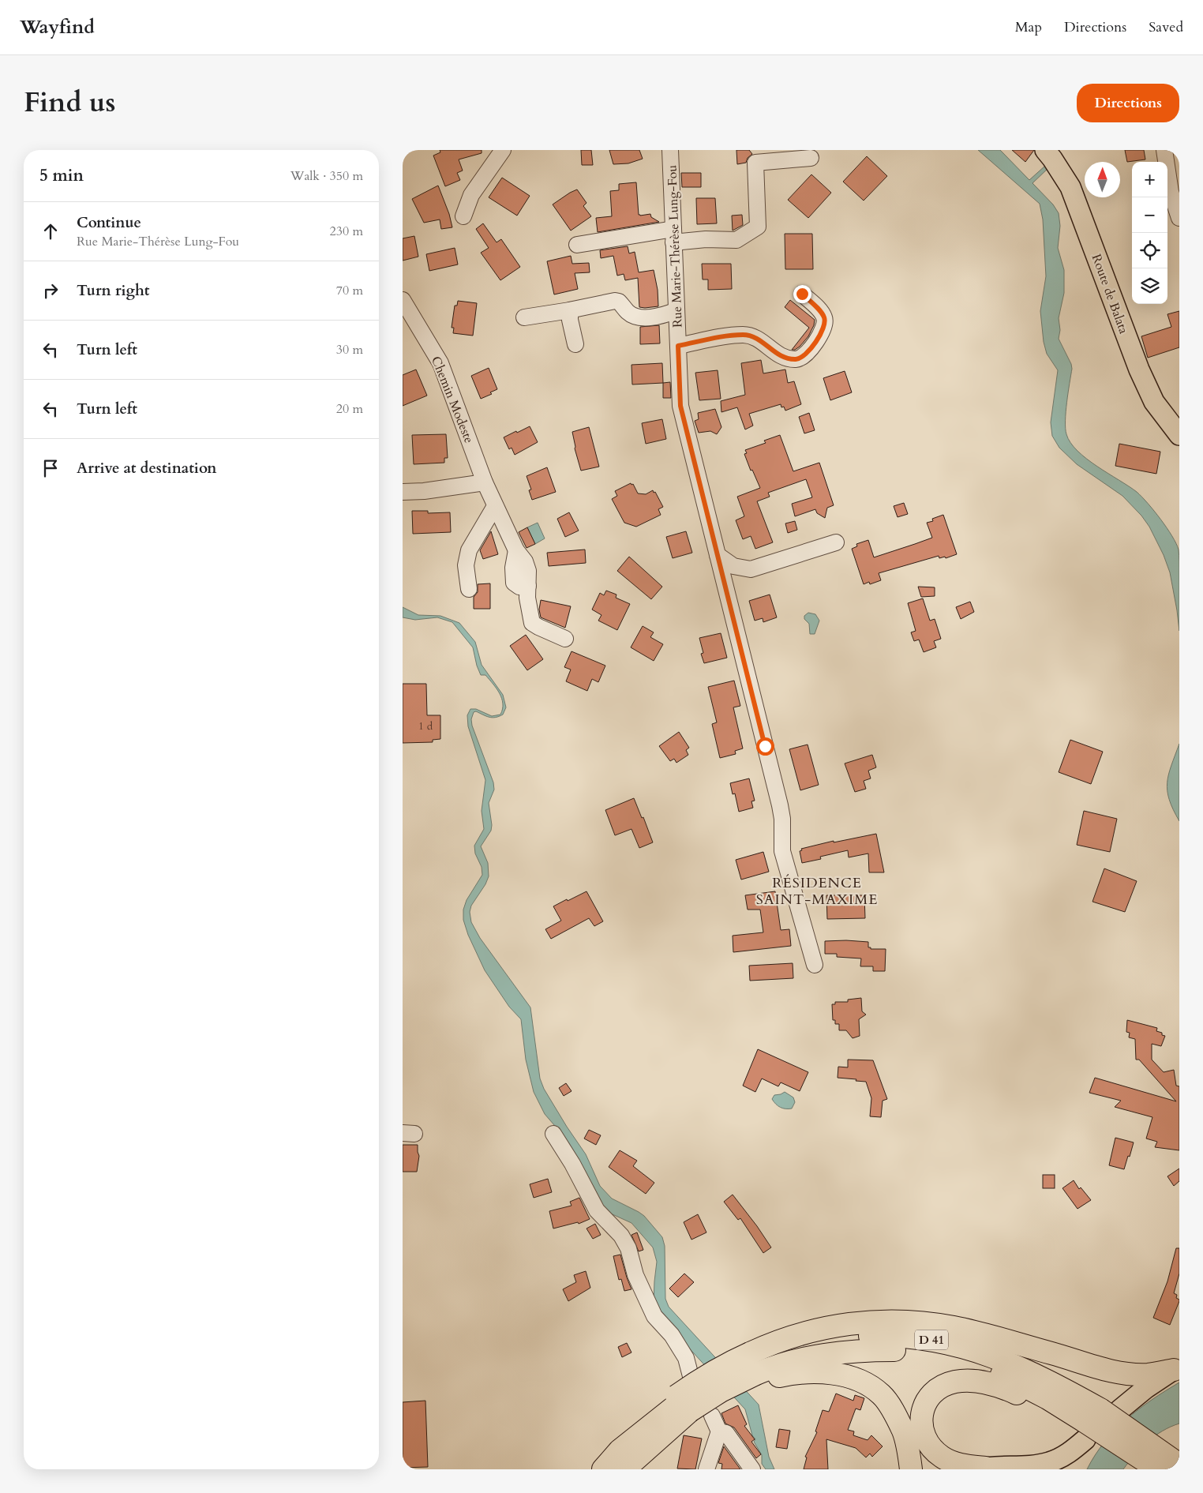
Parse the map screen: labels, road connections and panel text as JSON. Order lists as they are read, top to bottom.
{
  "streets": {
    "highway": ["D 41"],
    "main road": ["Route de Balata"],
    "street": ["Rue Marie-Thérèse Lung-Fou", "Chemin Modeste"]
  },
  "districts": ["RÉSIDENCE SAINT-MAXIME"],
  "house_numbers": ["1 d"],
  "north": "top",
  "page": {
    "header": "Wayfind",
    "nav": ["Map", "Directions", "Saved"],
    "title": "Find us",
    "buttons": "Directions",
    "heading": ["5 min", "Walk · 350 m"],
    "map_buttons": ["+", "−"],
    "list": [
      ["Continue", "Rue Marie-Thérèse Lung-Fou", "230 m"],
      ["Turn right", "70 m"],
      ["Turn left", "30 m"],
      ["Turn left", "20 m"],
      "Arrive at destination"
    ]
  }
}
